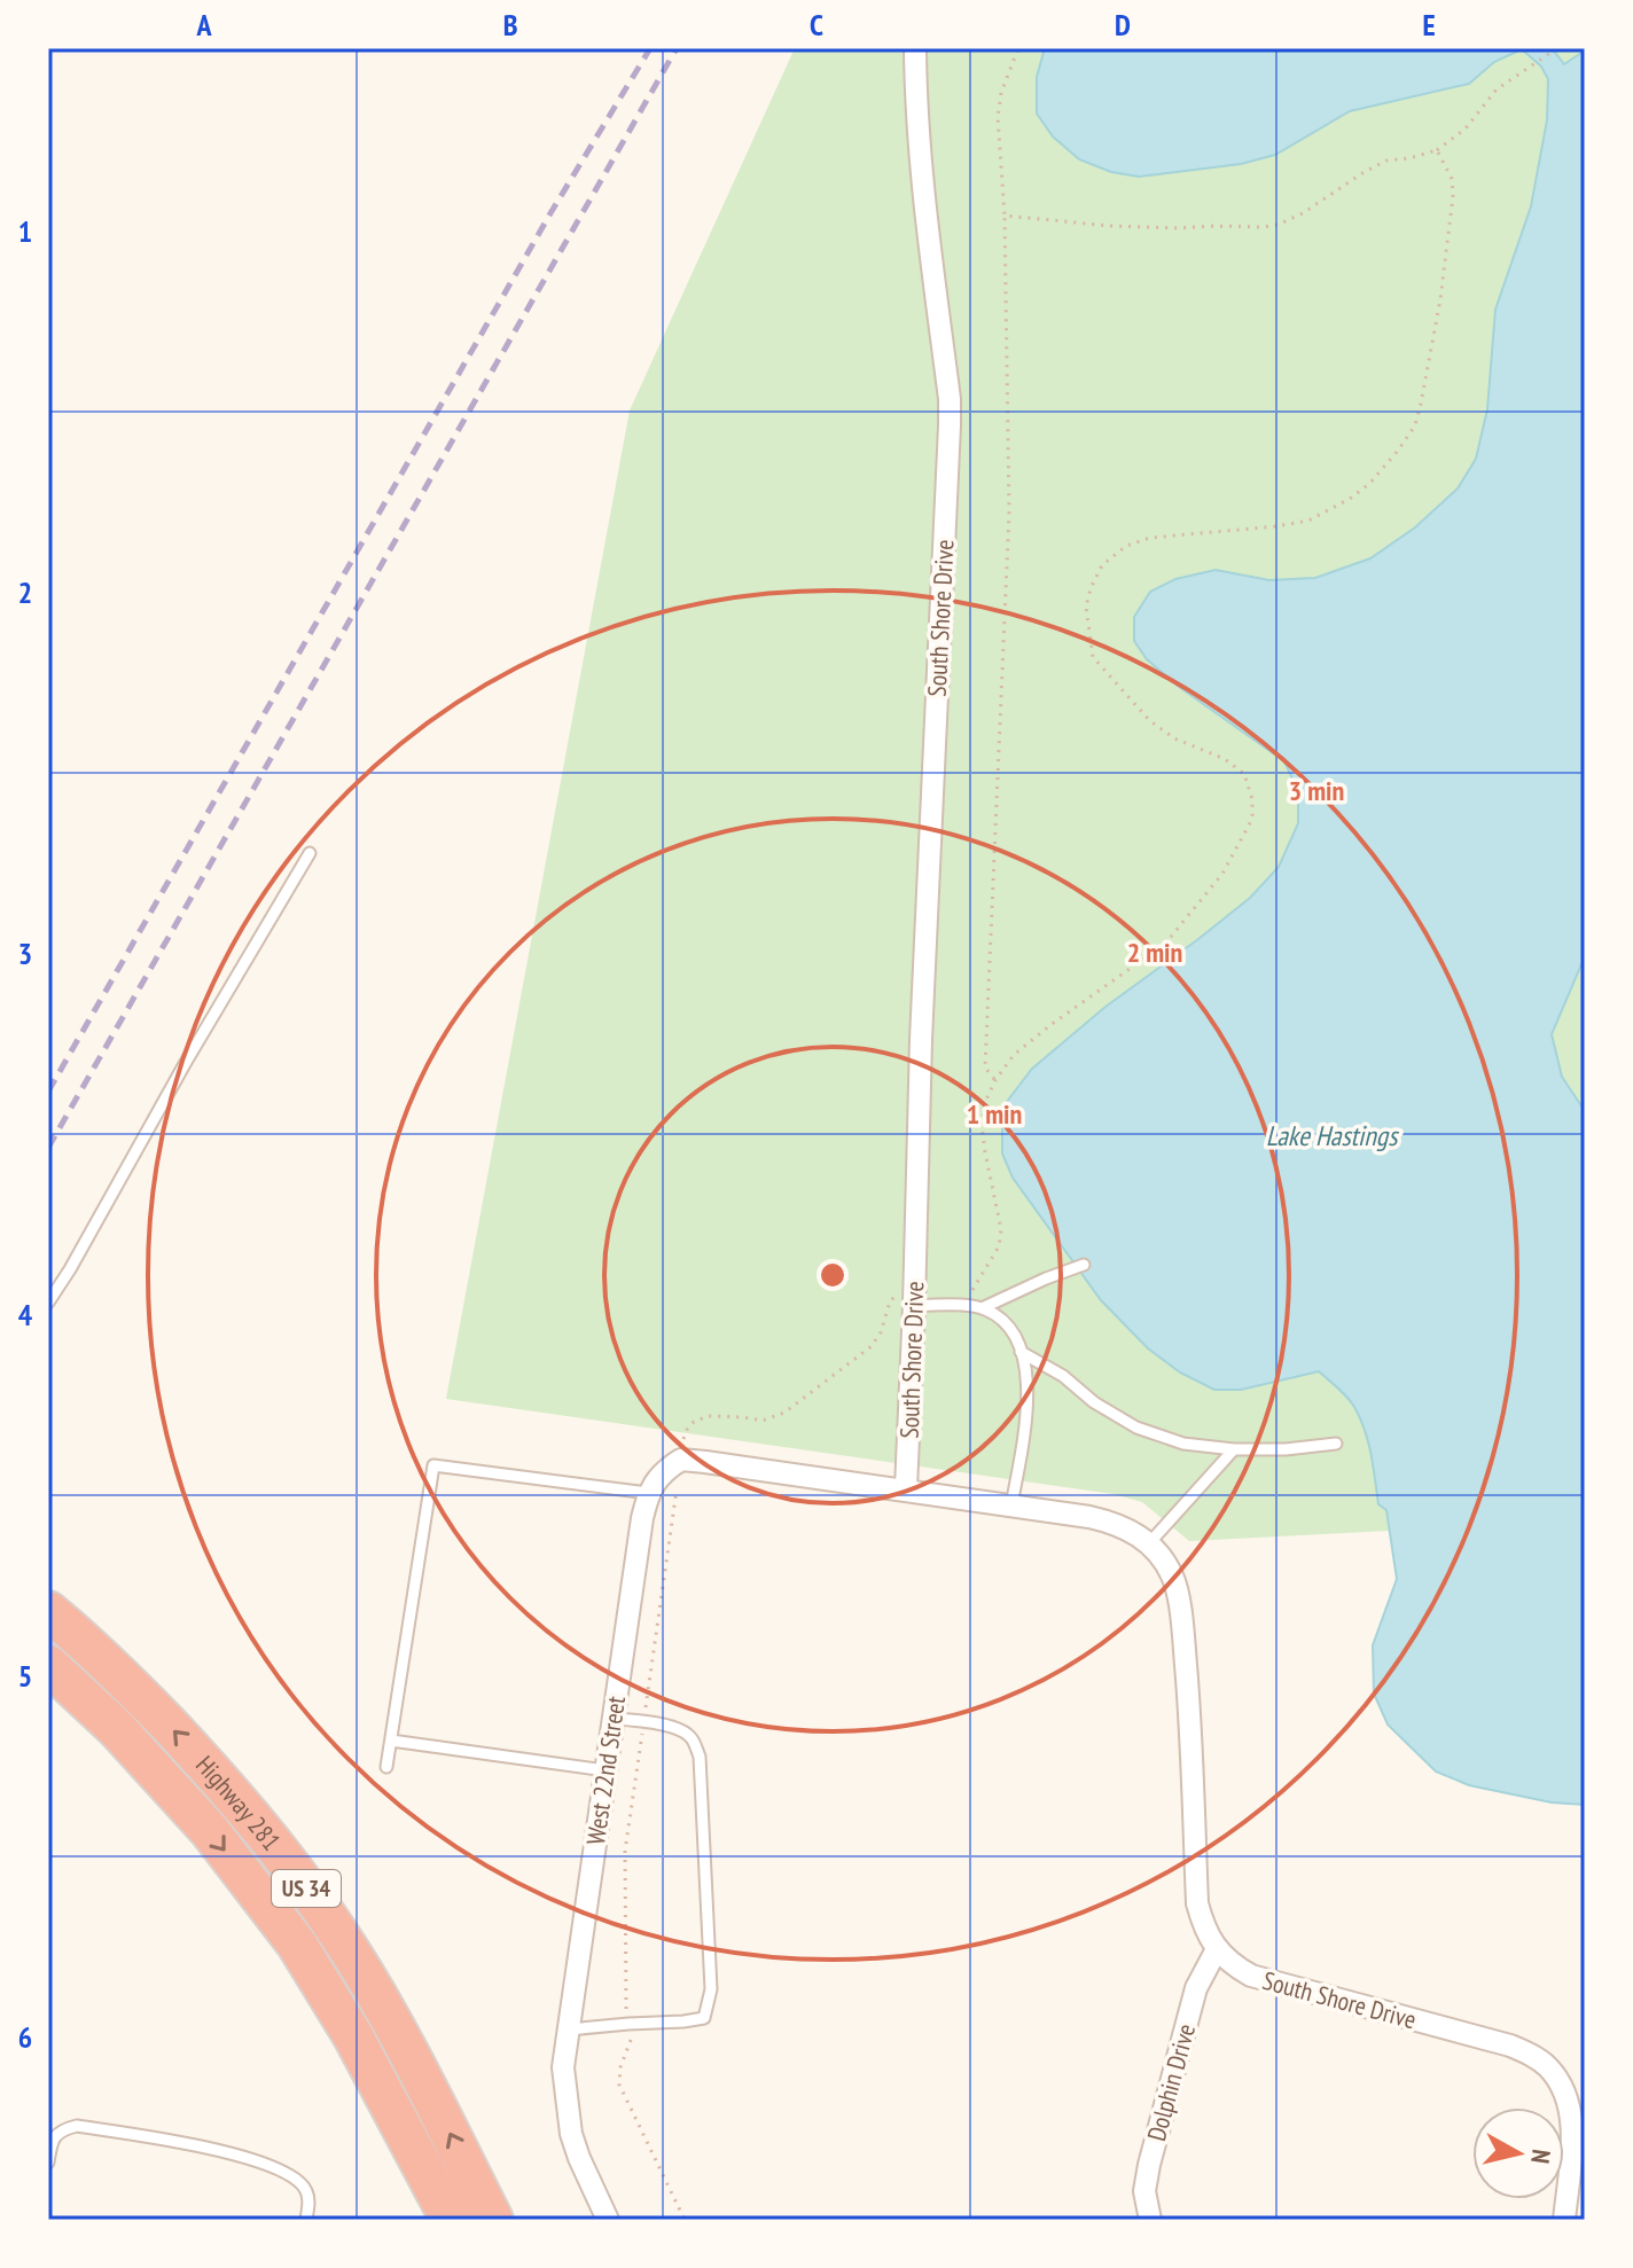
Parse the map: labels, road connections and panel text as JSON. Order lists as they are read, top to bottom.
{
  "streets": {
    "highway": ["Highway 281", "US 34"],
    "street": ["South Shore Drive", "West 22nd Street", "Dolphin Drive"]
  },
  "crossings": [
    ["South Shore Drive", "Dolphin Drive"]
  ],
  "water": ["Lake Hastings"],
  "north": "right",
  "grid": {
    "columns": [
      "A",
      "B",
      "C",
      "D",
      "E"
    ],
    "rows": [
      "1",
      "2",
      "3",
      "4",
      "5",
      "6"
    ]
  },
  "rings": ["3 min", "2 min", "1 min"]
}
